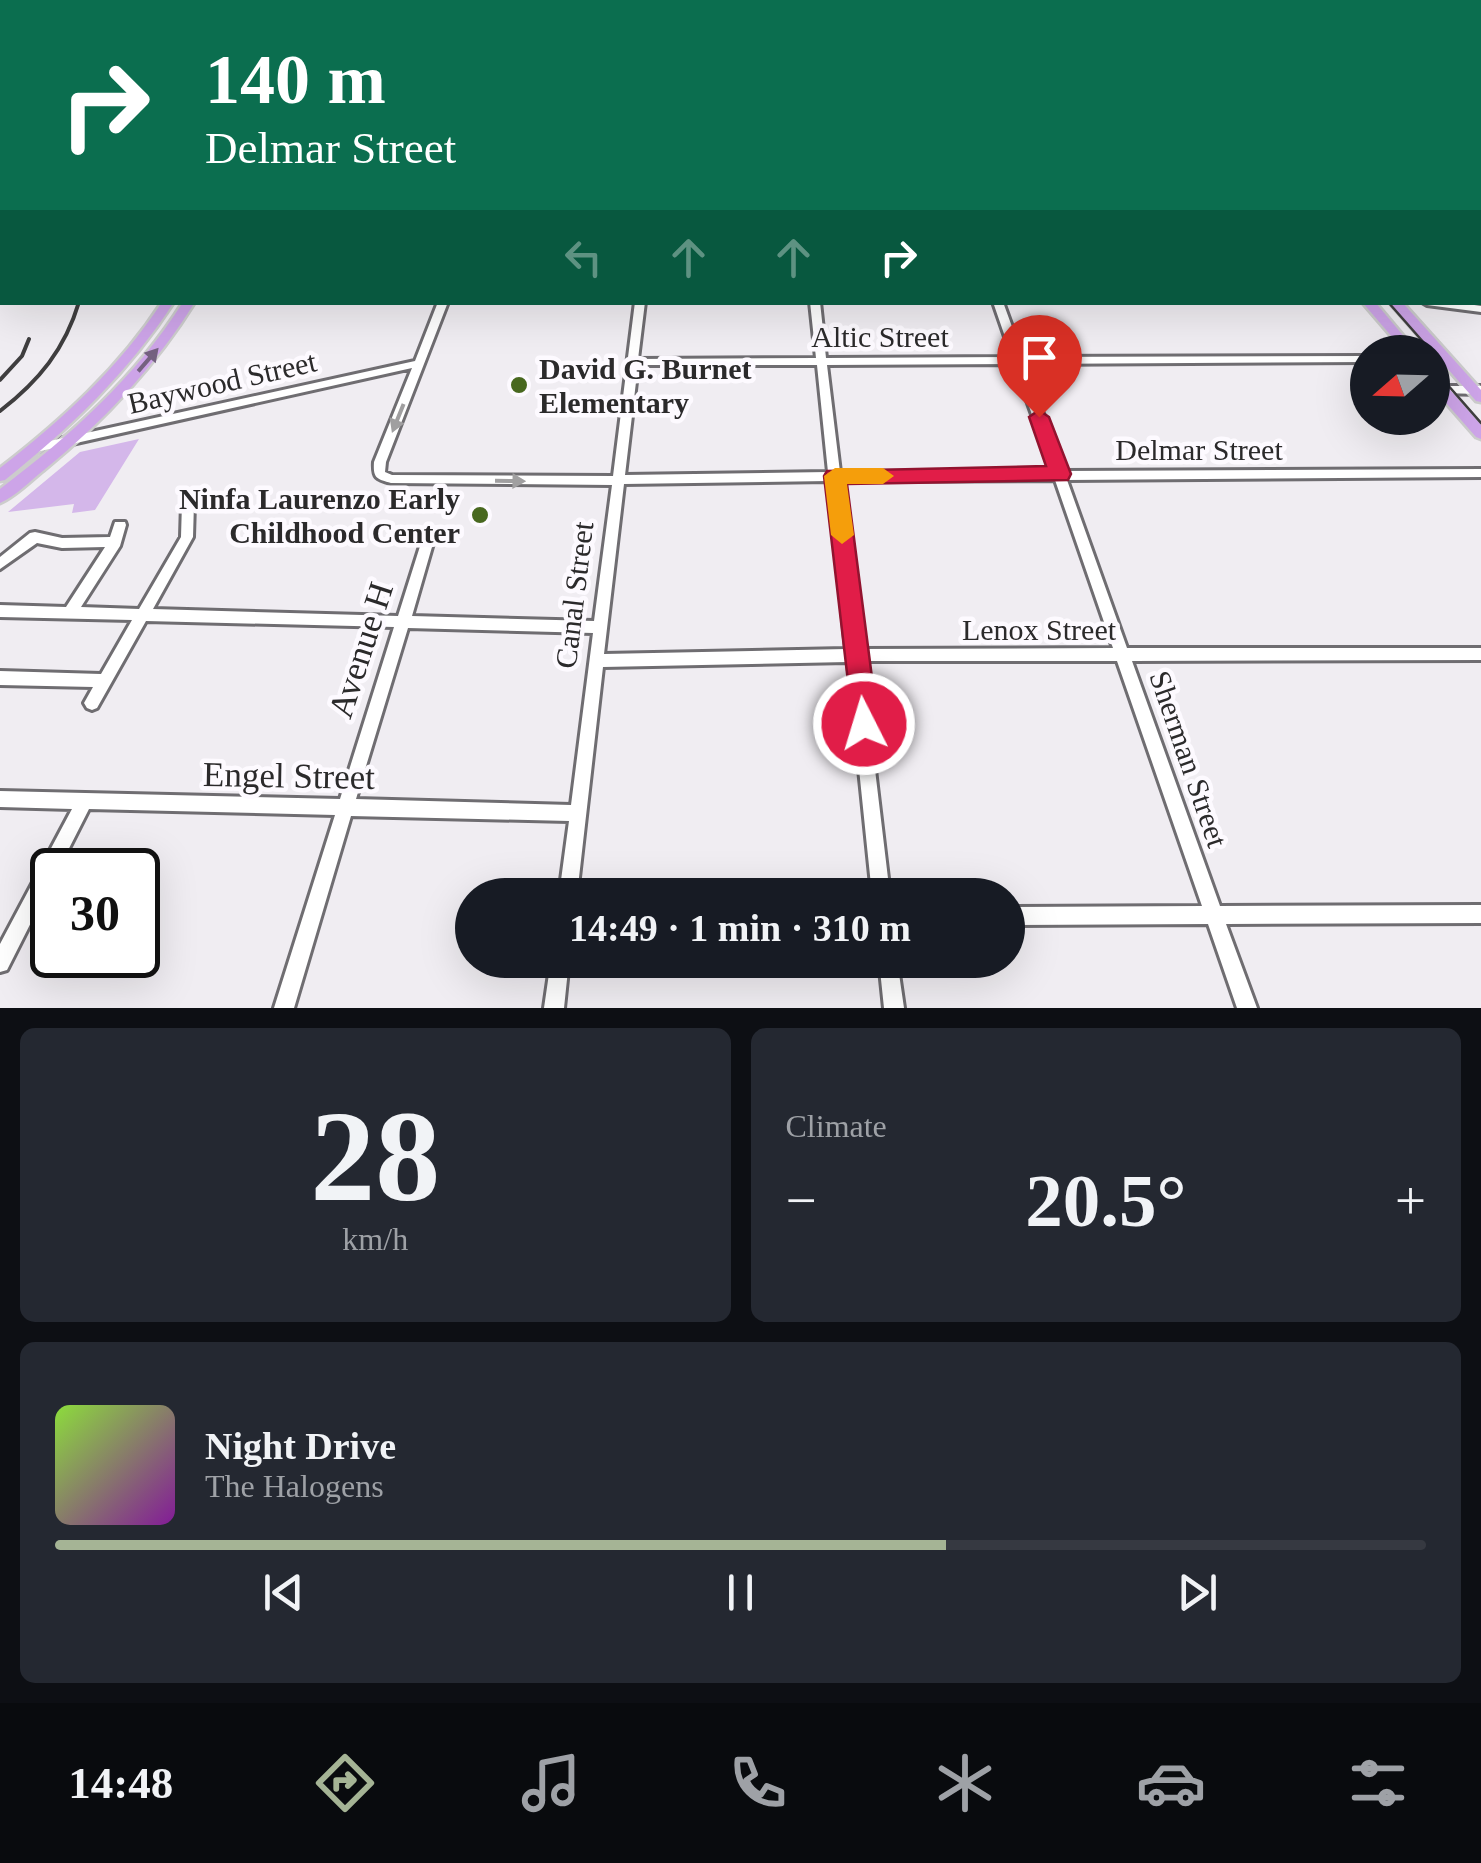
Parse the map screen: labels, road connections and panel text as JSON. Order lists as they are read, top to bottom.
{
  "streets": {
    "street": [
      "Altic Street",
      "Baywood Street",
      "Delmar Street",
      "Canal Street",
      "Lenox Street",
      "Avenue H",
      "Sherman Street",
      "Engel Street"
    ]
  },
  "crossings": [
    ["Altic Street", "Canal Street"],
    ["Altic Street", "Sherman Street"],
    ["Baywood Street", "Delmar Street"],
    ["Delmar Street", "Canal Street"],
    ["Delmar Street", "Sherman Street"],
    ["Canal Street", "Lenox Street"],
    ["Canal Street", "Engel Street"],
    ["Lenox Street", "Sherman Street"],
    ["Avenue H", "Engel Street"]
  ],
  "places": ["David G. Burnet Elementary", "Ninfa Laurenzo Early Childhood Center"],
  "north": "left",
  "page": {
    "turn": ["140 m", "Delmar Street"],
    "limit": "30",
    "trip": "14:49 · 1 min · 310 m",
    "tile": [
      ["28", "km/h"],
      "Climate"
    ],
    "heat": ["−", "20.5°", "+"],
    "song": ["Night Drive", "The Halogens"],
    "tabs": "14:48"
  }
}
